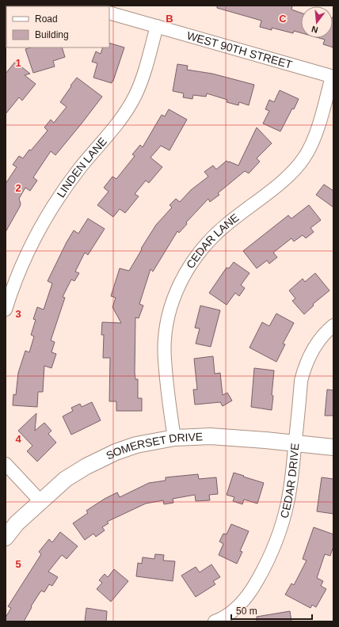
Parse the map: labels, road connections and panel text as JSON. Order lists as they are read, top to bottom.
{
  "streets": {
    "street": [
      "WEST 90TH STREET",
      "LINDEN LANE",
      "CEDAR LANE",
      "SOMERSET DRIVE",
      "CEDAR DRIVE"
    ]
  },
  "crossings": [
    ["WEST 90TH STREET", "LINDEN LANE"],
    ["WEST 90TH STREET", "CEDAR LANE"],
    ["CEDAR LANE", "SOMERSET DRIVE"],
    ["SOMERSET DRIVE", "CEDAR DRIVE"]
  ],
  "legend": ["Road", "Building"],
  "scale_bar": "50 m",
  "north": "bottom",
  "grid": {
    "columns": ["B", "C"],
    "rows": [
      "1",
      "2",
      "3",
      "4",
      "5"
    ]
  }
}
